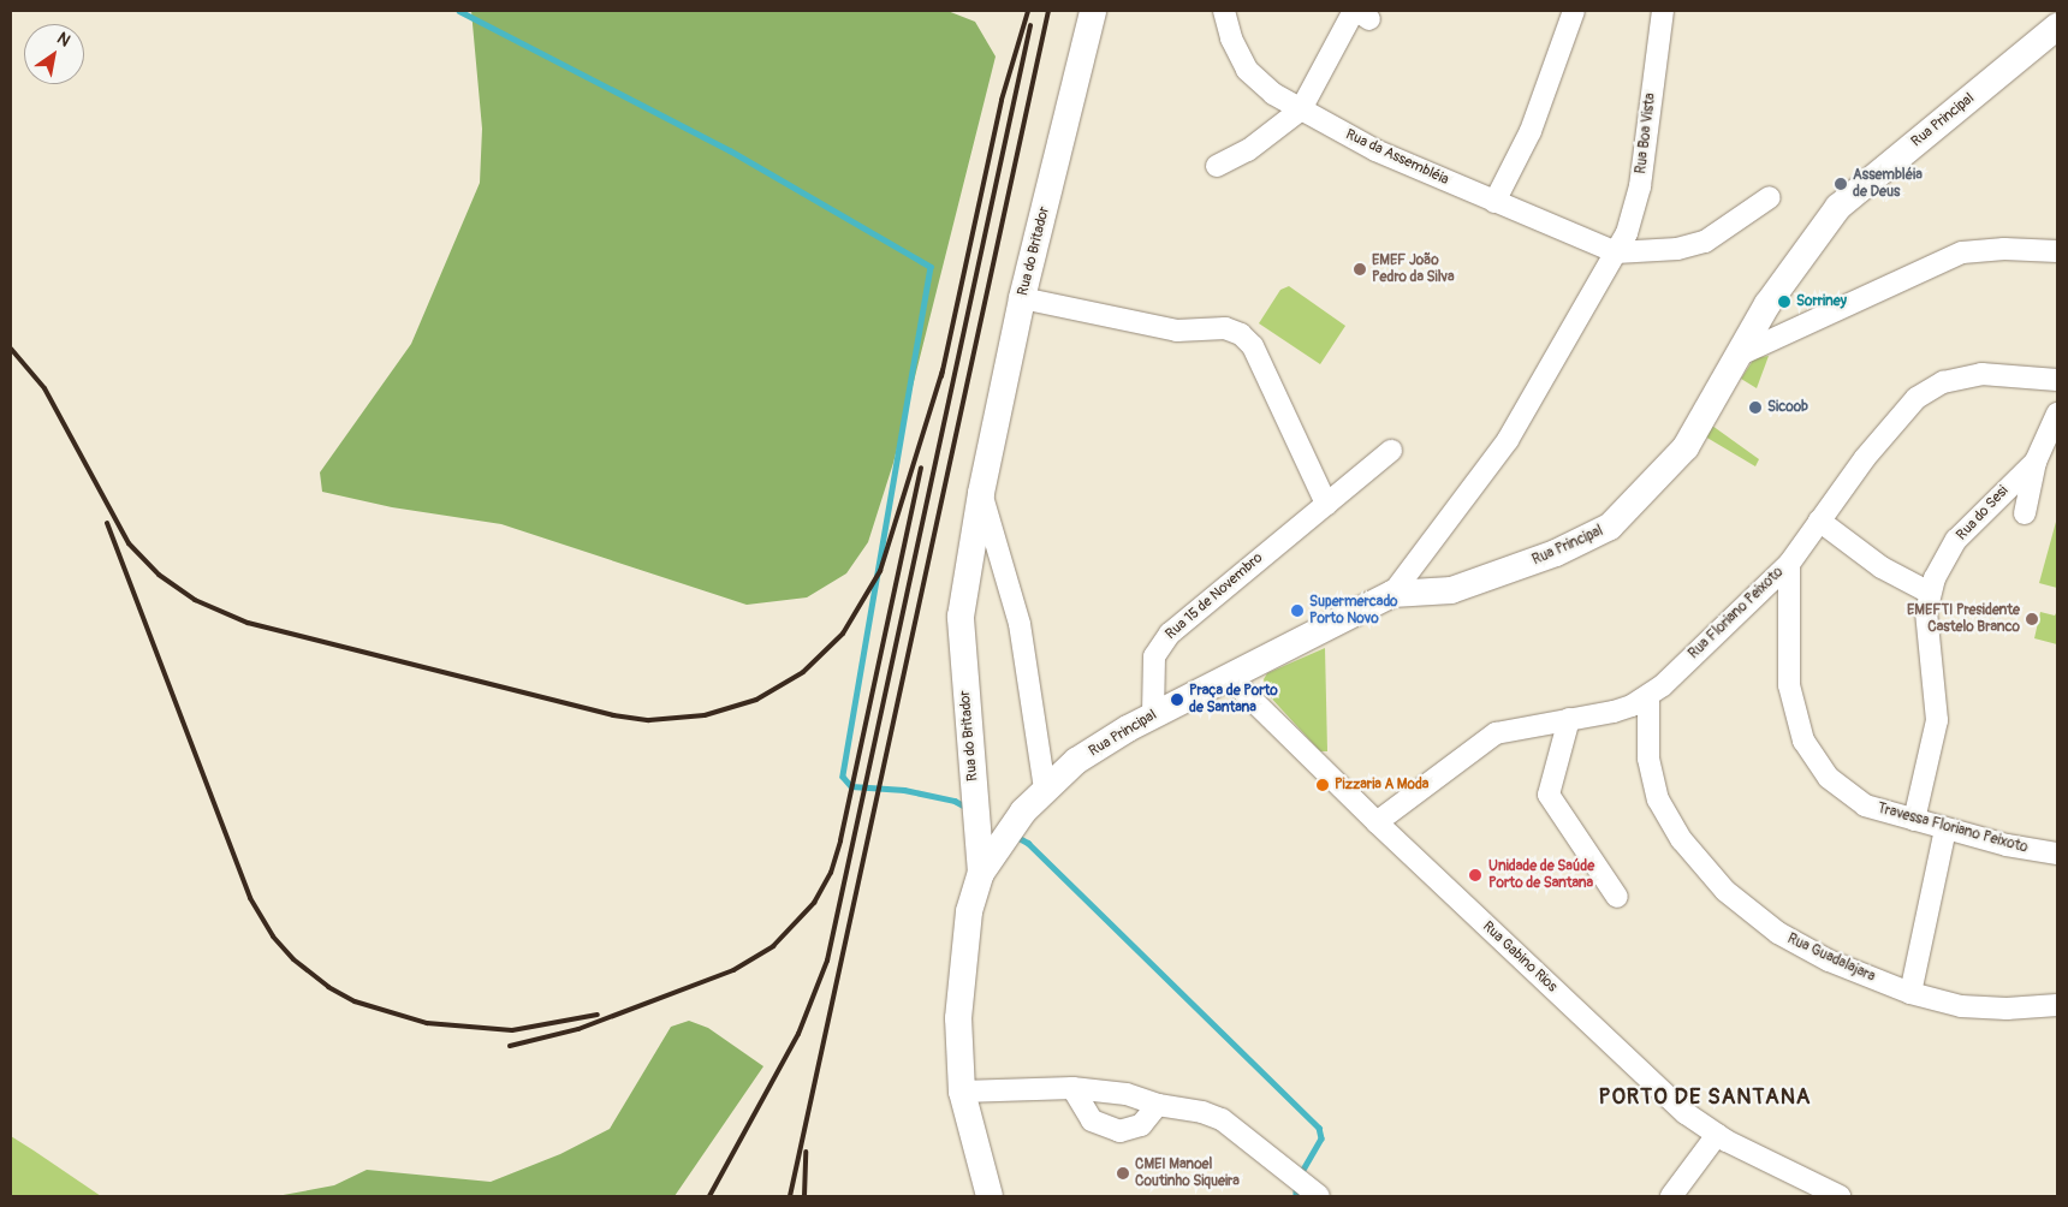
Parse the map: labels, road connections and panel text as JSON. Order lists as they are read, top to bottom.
{
  "streets": {
    "street": [
      "Rua Principal",
      "Rua Boa Vista",
      "Rua da Assembléia",
      "Rua do Britador",
      "Rua do Sesi",
      "Rua 15 de Novembro",
      "Rua Floriano Peixoto",
      "Travessa Floriano Peixoto",
      "Rua Gabino Rios",
      "Rua Guadalajara"
    ]
  },
  "crossings": [
    ["Rua Principal", "Rua do Britador"],
    ["Rua Principal", "Rua 15 de Novembro"],
    ["Rua Principal", "Rua Gabino Rios"],
    ["Rua Boa Vista", "Rua da Assembléia"],
    ["Rua do Sesi", "Travessa Floriano Peixoto"],
    ["Rua Floriano Peixoto", "Travessa Floriano Peixoto"],
    ["Rua Floriano Peixoto", "Rua Gabino Rios"],
    ["Rua Floriano Peixoto", "Rua Guadalajara"]
  ],
  "districts": ["PORTO DE SANTANA"],
  "places": [
    "Assembléia de Deus",
    "EMEF João Pedro da Silva",
    "Sorriney",
    "Sicoob",
    "Supermercado Porto Novo",
    "EMEFTI Presidente Castelo Branco",
    "Praça de Porto de Santana",
    "Pizzaria A Moda",
    "Unidade de Saúde Porto de Santana",
    "CMEI Manoel Coutinho Siqueira"
  ],
  "north": "top right"
}
